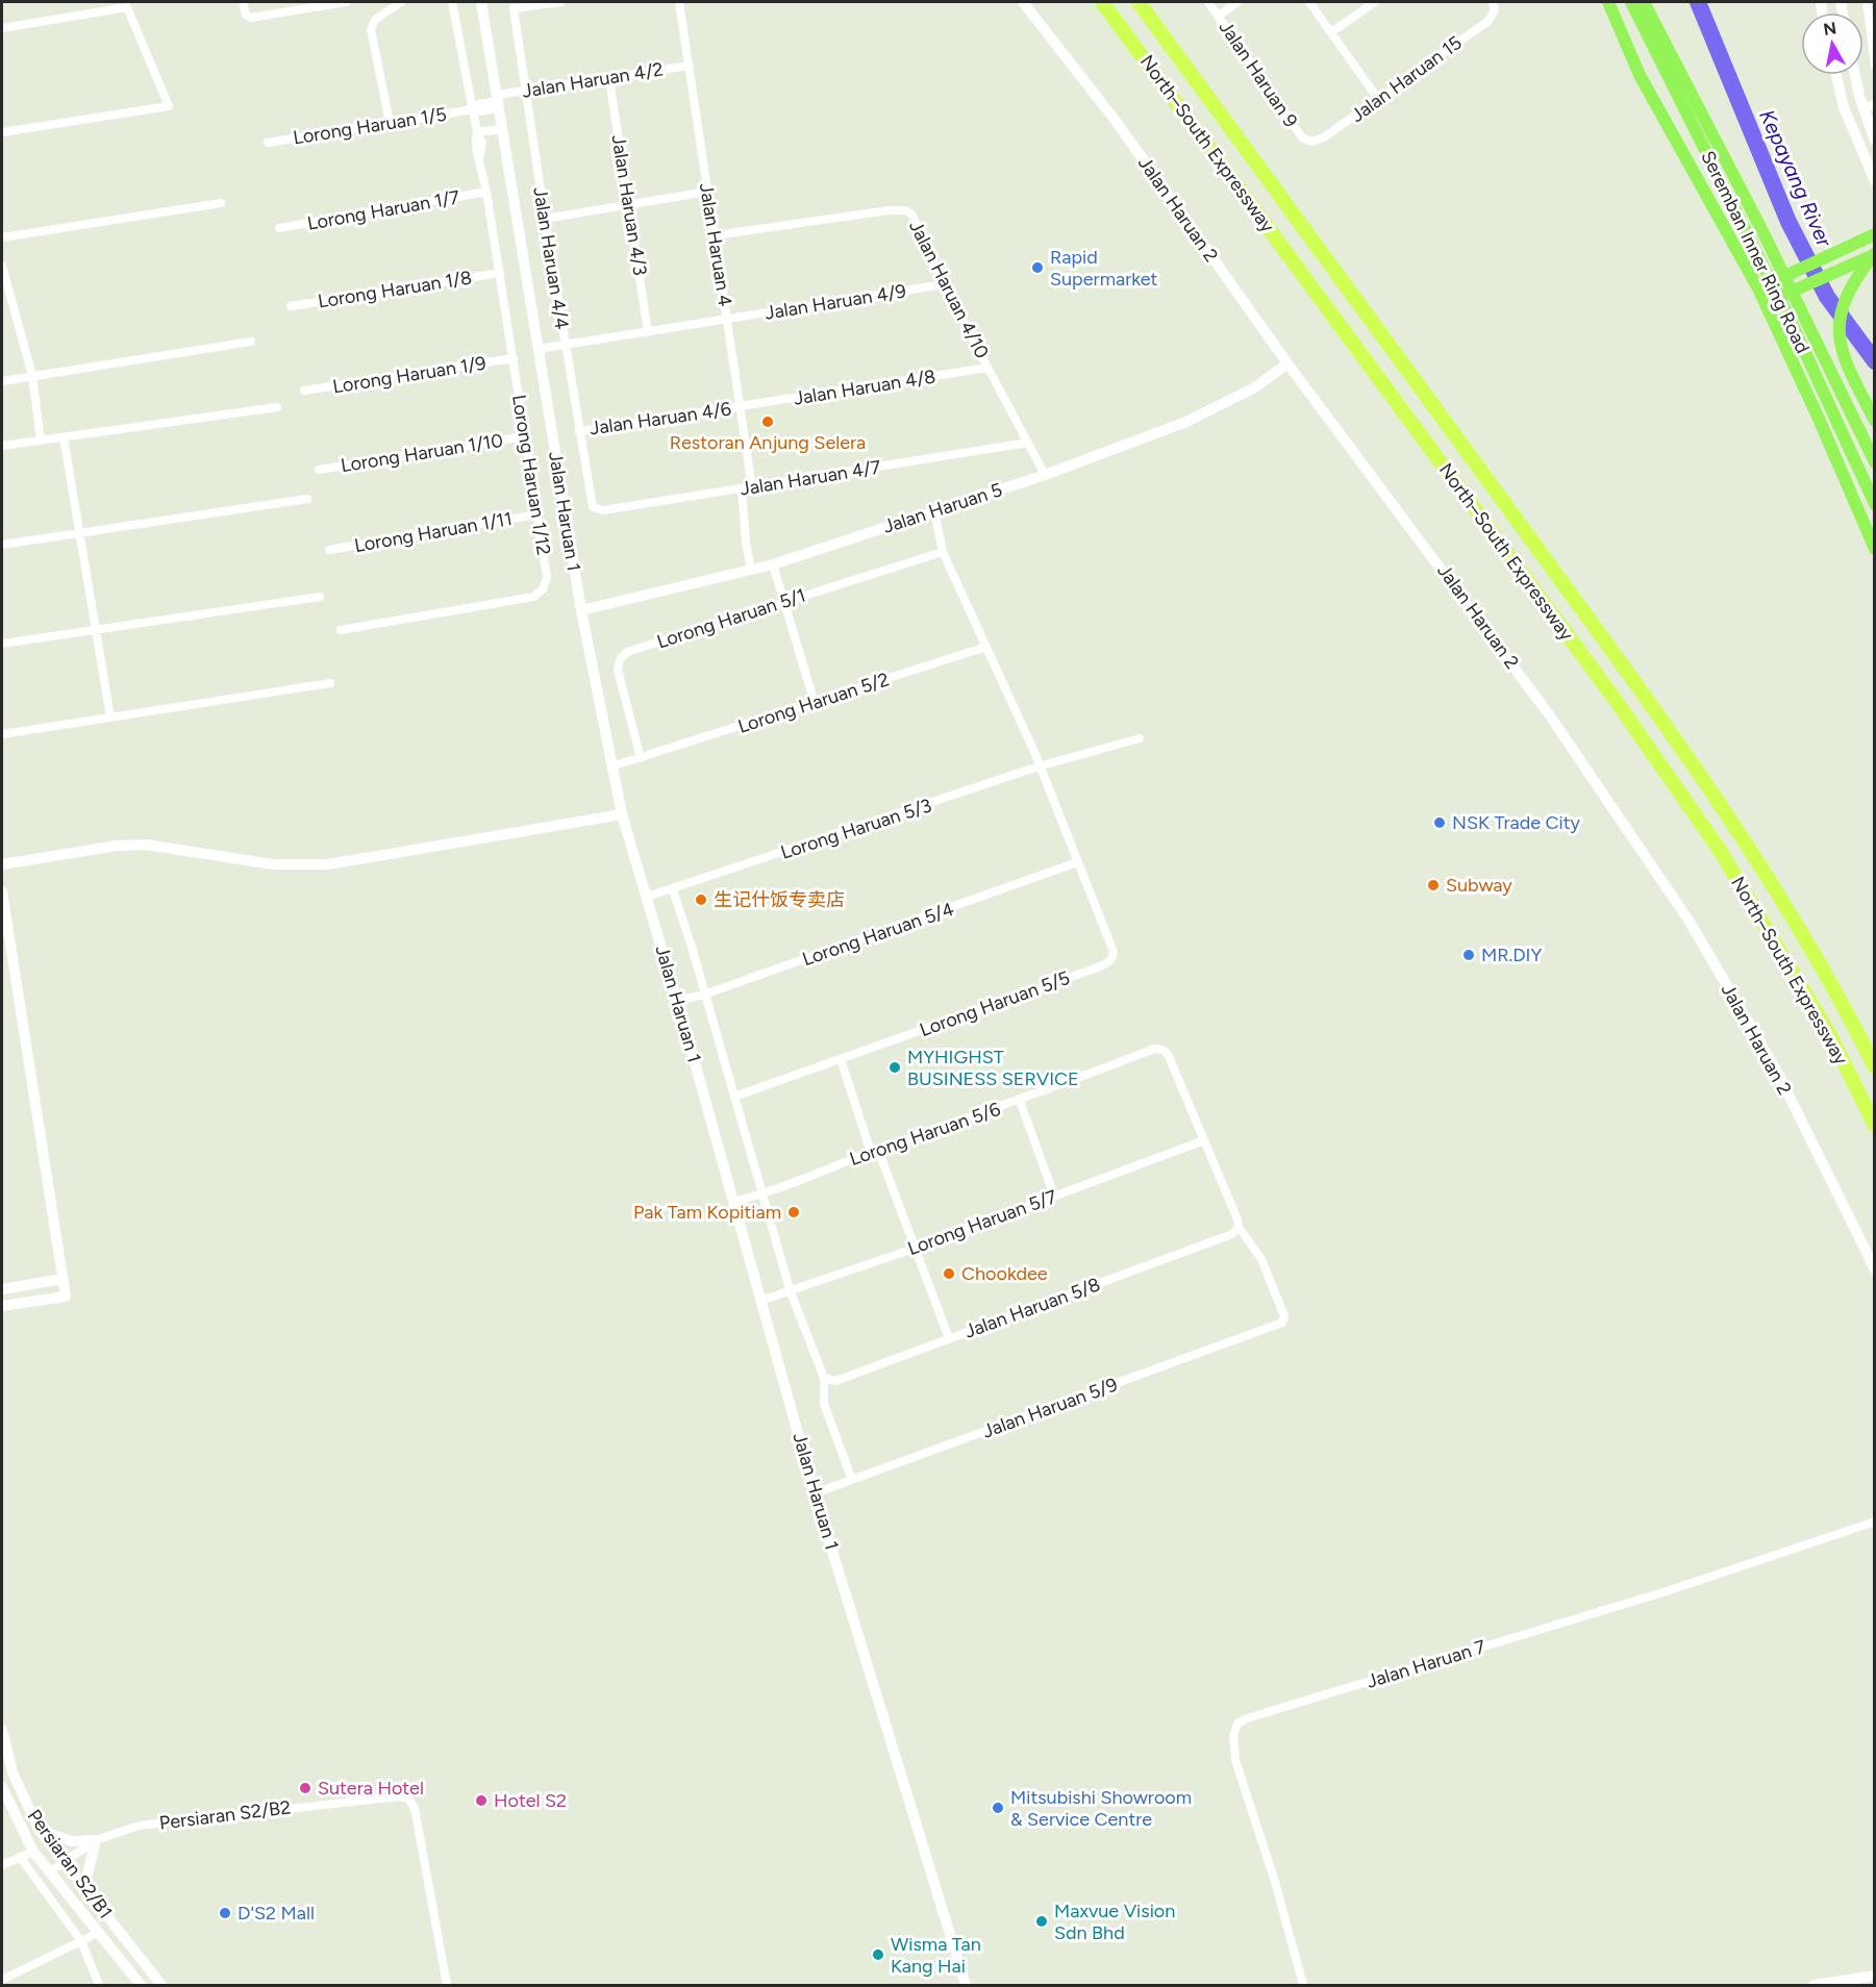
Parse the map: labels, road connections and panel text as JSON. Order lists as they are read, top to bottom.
{
  "streets": {
    "highway": ["North–South Expressway"],
    "main road": [
      "Jalan Haruan 2",
      "Seremban Inner Ring Road",
      "Jalan Haruan 5",
      "Jalan Haruan 1",
      "Persiaran S2/B1"
    ],
    "street": [
      "Jalan Haruan 9",
      "Jalan Haruan 15",
      "Jalan Haruan 4/2",
      "Lorong Haruan 1/5",
      "Jalan Haruan 4/3",
      "Lorong Haruan 1/7",
      "Jalan Haruan 4",
      "Jalan Haruan 4/4",
      "Lorong Haruan 1/8",
      "Jalan Haruan 4/10",
      "Jalan Haruan 4/9",
      "Lorong Haruan 1/9",
      "Jalan Haruan 4/8",
      "Jalan Haruan 4/6",
      "Lorong Haruan 1/10",
      "Lorong Haruan 1/12",
      "Jalan Haruan 4/7",
      "Lorong Haruan 1/11",
      "Lorong Haruan 5/1",
      "Lorong Haruan 5/2",
      "Lorong Haruan 5/3",
      "Lorong Haruan 5/4",
      "Lorong Haruan 5/5",
      "Lorong Haruan 5/6",
      "Lorong Haruan 5/7",
      "Jalan Haruan 5/8",
      "Jalan Haruan 5/9",
      "Jalan Haruan 7",
      "Persiaran S2/B2"
    ]
  },
  "crossings": [
    ["Jalan Haruan 9", "Jalan Haruan 15"],
    ["Jalan Haruan 4/2", "Lorong Haruan 1/5"],
    ["Jalan Haruan 4/2", "Jalan Haruan 4/3"],
    ["Jalan Haruan 4/2", "Jalan Haruan 4"],
    ["Jalan Haruan 4/2", "Jalan Haruan 4/4"],
    ["Jalan Haruan 4/2", "Jalan Haruan 1"],
    ["Lorong Haruan 1/5", "Lorong Haruan 1/12"],
    ["Lorong Haruan 1/5", "Jalan Haruan 1"],
    ["Jalan Haruan 4/3", "Jalan Haruan 4/9"],
    ["Jalan Haruan 2", "Jalan Haruan 5"],
    ["Lorong Haruan 1/7", "Lorong Haruan 1/12"],
    ["Jalan Haruan 4", "Jalan Haruan 4/10"],
    ["Jalan Haruan 4", "Jalan Haruan 4/9"],
    ["Jalan Haruan 4", "Jalan Haruan 4/8"],
    ["Jalan Haruan 4", "Jalan Haruan 4/6"],
    ["Jalan Haruan 4", "Jalan Haruan 4/7"],
    ["Jalan Haruan 4/4", "Jalan Haruan 4/9"],
    ["Jalan Haruan 4/4", "Jalan Haruan 4/6"],
    ["Jalan Haruan 4/4", "Jalan Haruan 4/7"],
    ["Lorong Haruan 1/8", "Lorong Haruan 1/12"],
    ["Jalan Haruan 4/10", "Jalan Haruan 4/9"],
    ["Jalan Haruan 4/10", "Jalan Haruan 4/8"],
    ["Jalan Haruan 4/10", "Jalan Haruan 4/7"],
    ["Jalan Haruan 4/10", "Jalan Haruan 5"],
    ["Jalan Haruan 4/9", "Jalan Haruan 1"],
    ["Lorong Haruan 1/9", "Lorong Haruan 1/12"],
    ["Jalan Haruan 4/8", "Jalan Haruan 4/6"],
    ["Lorong Haruan 1/10", "Lorong Haruan 1/12"],
    ["Lorong Haruan 1/12", "Lorong Haruan 1/11"],
    ["Jalan Haruan 5", "Jalan Haruan 1"],
    ["Jalan Haruan 1", "Lorong Haruan 5/2"],
    ["Jalan Haruan 1", "Lorong Haruan 5/3"],
    ["Jalan Haruan 1", "Lorong Haruan 5/4"],
    ["Jalan Haruan 1", "Lorong Haruan 5/6"],
    ["Jalan Haruan 1", "Lorong Haruan 5/7"],
    ["Jalan Haruan 1", "Jalan Haruan 5/9"],
    ["Lorong Haruan 5/1", "Lorong Haruan 5/2"],
    ["Lorong Haruan 5/4", "Lorong Haruan 5/5"],
    ["Lorong Haruan 5/6", "Lorong Haruan 5/7"],
    ["Jalan Haruan 5/8", "Jalan Haruan 5/9"],
    ["Persiaran S2/B2", "Persiaran S2/B1"]
  ],
  "water": ["Kepayang River"],
  "places": [
    "Rapid Supermarket",
    "Restoran Anjung Selera",
    "NSK Trade City",
    "Subway",
    "生记什饭专卖店",
    "MR.DIY",
    "MYHIGHST BUSINESS SERVICE",
    "Pak Tam Kopitiam",
    "Chookdee",
    "Sutera Hotel",
    "Hotel S2",
    "Mitsubishi Showroom & Service Centre",
    "D'S2 Mall",
    "Maxvue Vision Sdn Bhd",
    "Wisma Tan Kang Hai"
  ],
  "north": "top"
}
